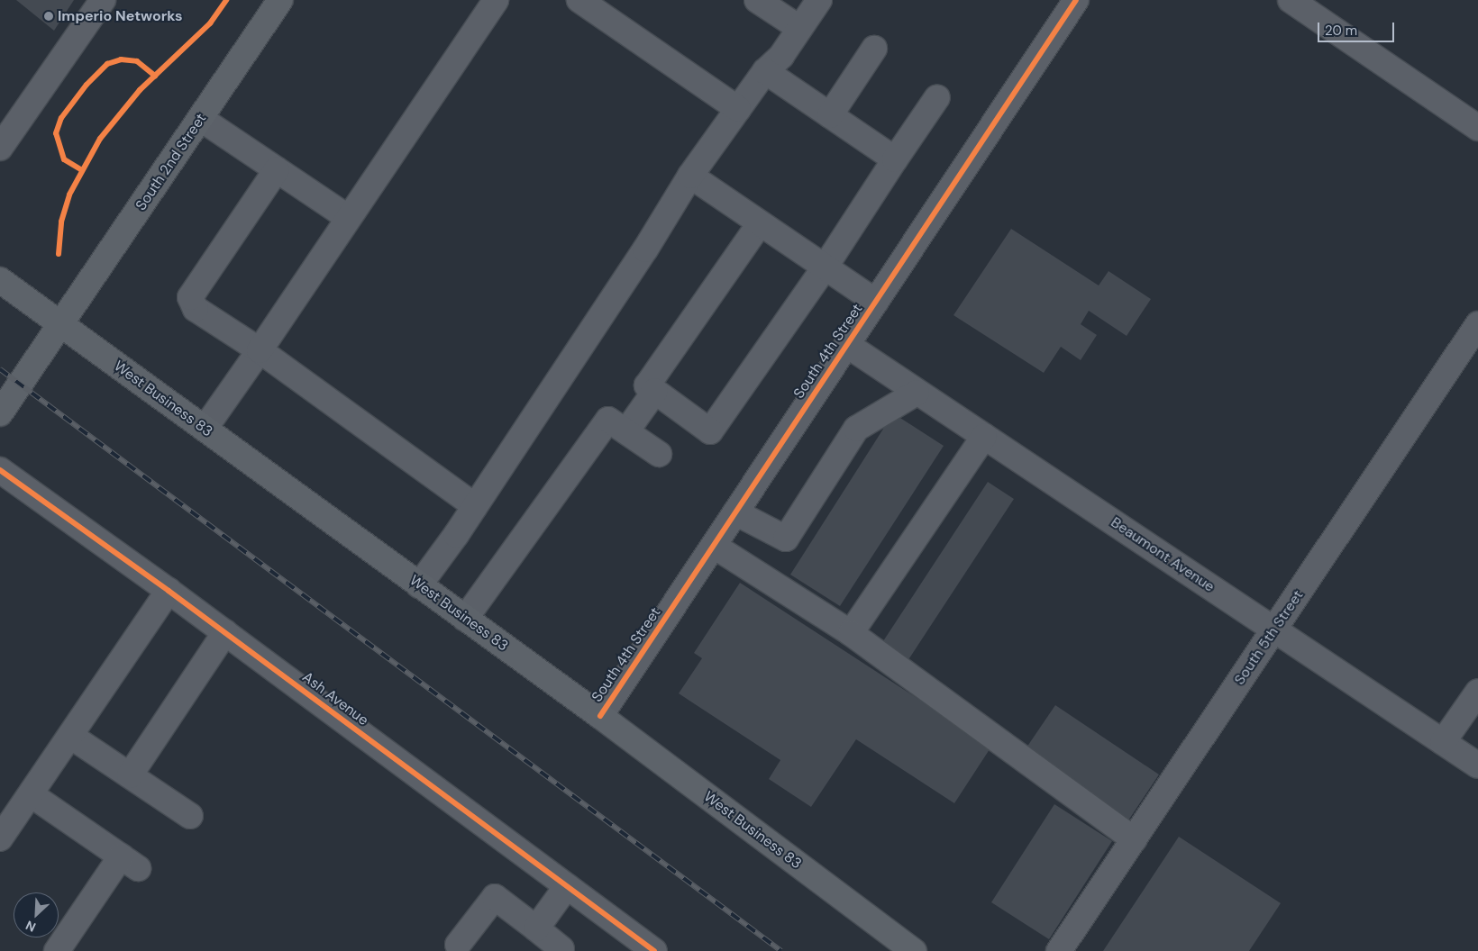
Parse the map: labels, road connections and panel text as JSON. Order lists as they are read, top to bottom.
{
  "streets": {
    "main road": ["South 2nd Street", "West Business 83"],
    "street": [
      "South 4th Street",
      "Beaumont Avenue",
      "South 5th Street",
      "Ash Avenue"
    ]
  },
  "crossings": [
    ["South 2nd Street", "West Business 83"],
    ["South 4th Street", "West Business 83"],
    ["South 4th Street", "Beaumont Avenue"],
    ["Beaumont Avenue", "South 5th Street"]
  ],
  "places": ["Imperio Networks"],
  "scale_bar": "20 m",
  "north": "bottom left"
}
